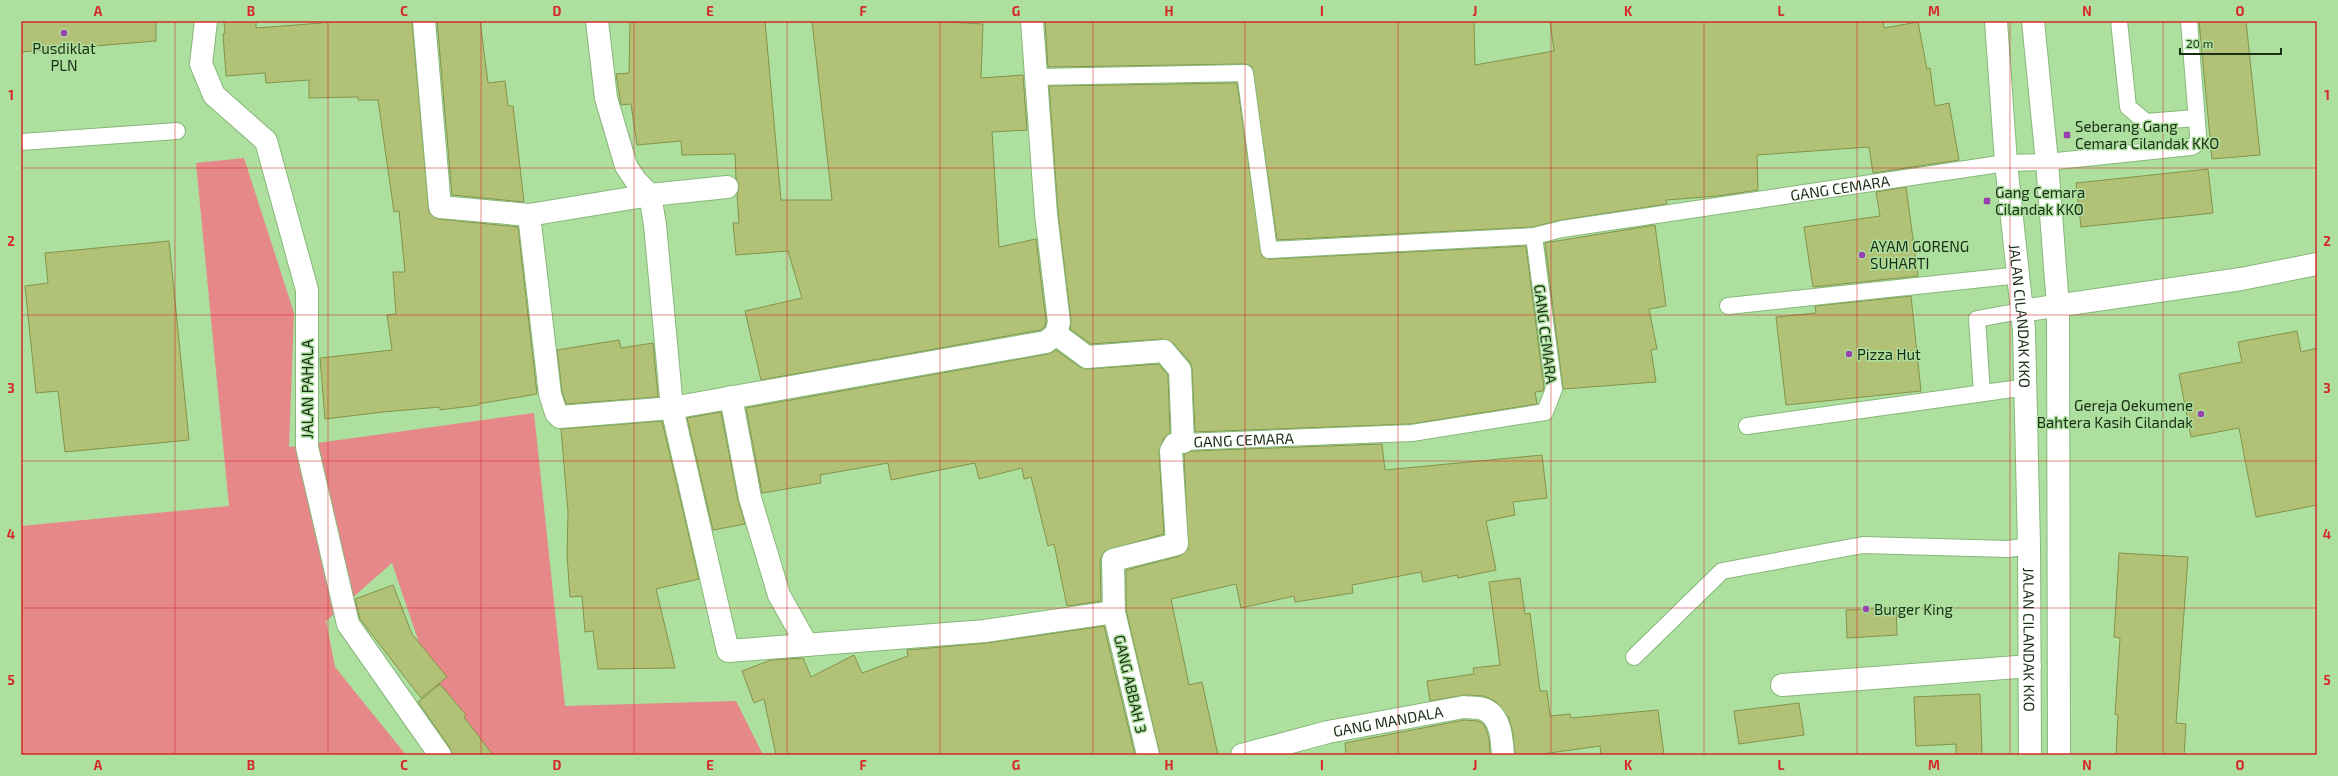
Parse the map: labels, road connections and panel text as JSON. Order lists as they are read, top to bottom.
{
  "streets": {
    "street": [
      "GANG CEMARA",
      "JALAN CILANDAK KKO",
      "JALAN PAHALA",
      "GANG ABBAH 3",
      "GANG MANDALA"
    ]
  },
  "crossings": [
    ["GANG CEMARA", "JALAN CILANDAK KKO"],
    ["GANG CEMARA", "GANG ABBAH 3"]
  ],
  "places": {
    "other": [
      "Pusdiklat PLN",
      "AYAM GORENG SUHARTI",
      "Pizza Hut",
      "Gereja Oekumene Bahtera Kasih Cilandak",
      "Burger King"
    ],
    "transit": ["Seberang Gang Cemara Cilandak KKO", "Gang Cemara Cilandak KKO"]
  },
  "scale_bar": "20 m",
  "grid": {
    "columns": [
      "A",
      "B",
      "C",
      "D",
      "E",
      "F",
      "G",
      "H",
      "I",
      "J",
      "K",
      "L",
      "M",
      "N",
      "O"
    ],
    "rows": [
      "1",
      "2",
      "3",
      "4",
      "5"
    ]
  }
}
